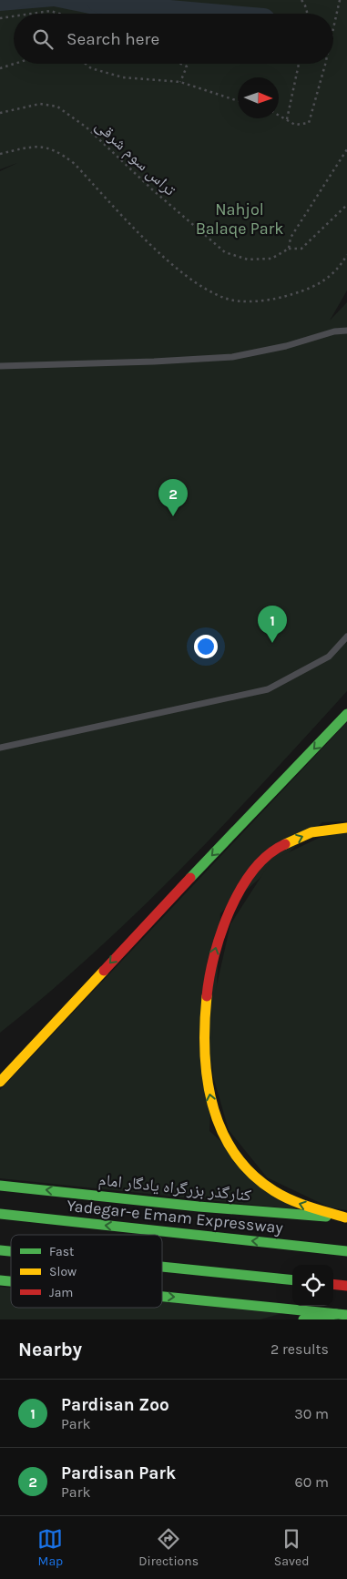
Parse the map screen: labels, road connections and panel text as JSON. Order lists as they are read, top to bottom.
{
  "streets": {
    "main road": ["کنارگذر بزرگراه یادگار امام", "Yadegar-e Emam Expressway"],
    "path": ["تراس سوم شرقی"]
  },
  "parks": ["Nahjol Balaqe Park"],
  "legend": ["Fast", "Slow", "Jam"],
  "north": "right",
  "page": {
    "search": "Search here",
    "pins": ["2", "1"],
    "heading": ["Nearby", "2 results"],
    "list": [
      {
        "mark": "1",
        "name": "Pardisan Zoo",
        "note": "Park",
        "value": "30 m"
      },
      {
        "mark": "2",
        "name": "Pardisan Park",
        "note": "Park",
        "value": "60 m"
      }
    ],
    "nav": ["Map", "Directions", "Saved"]
  }
}
